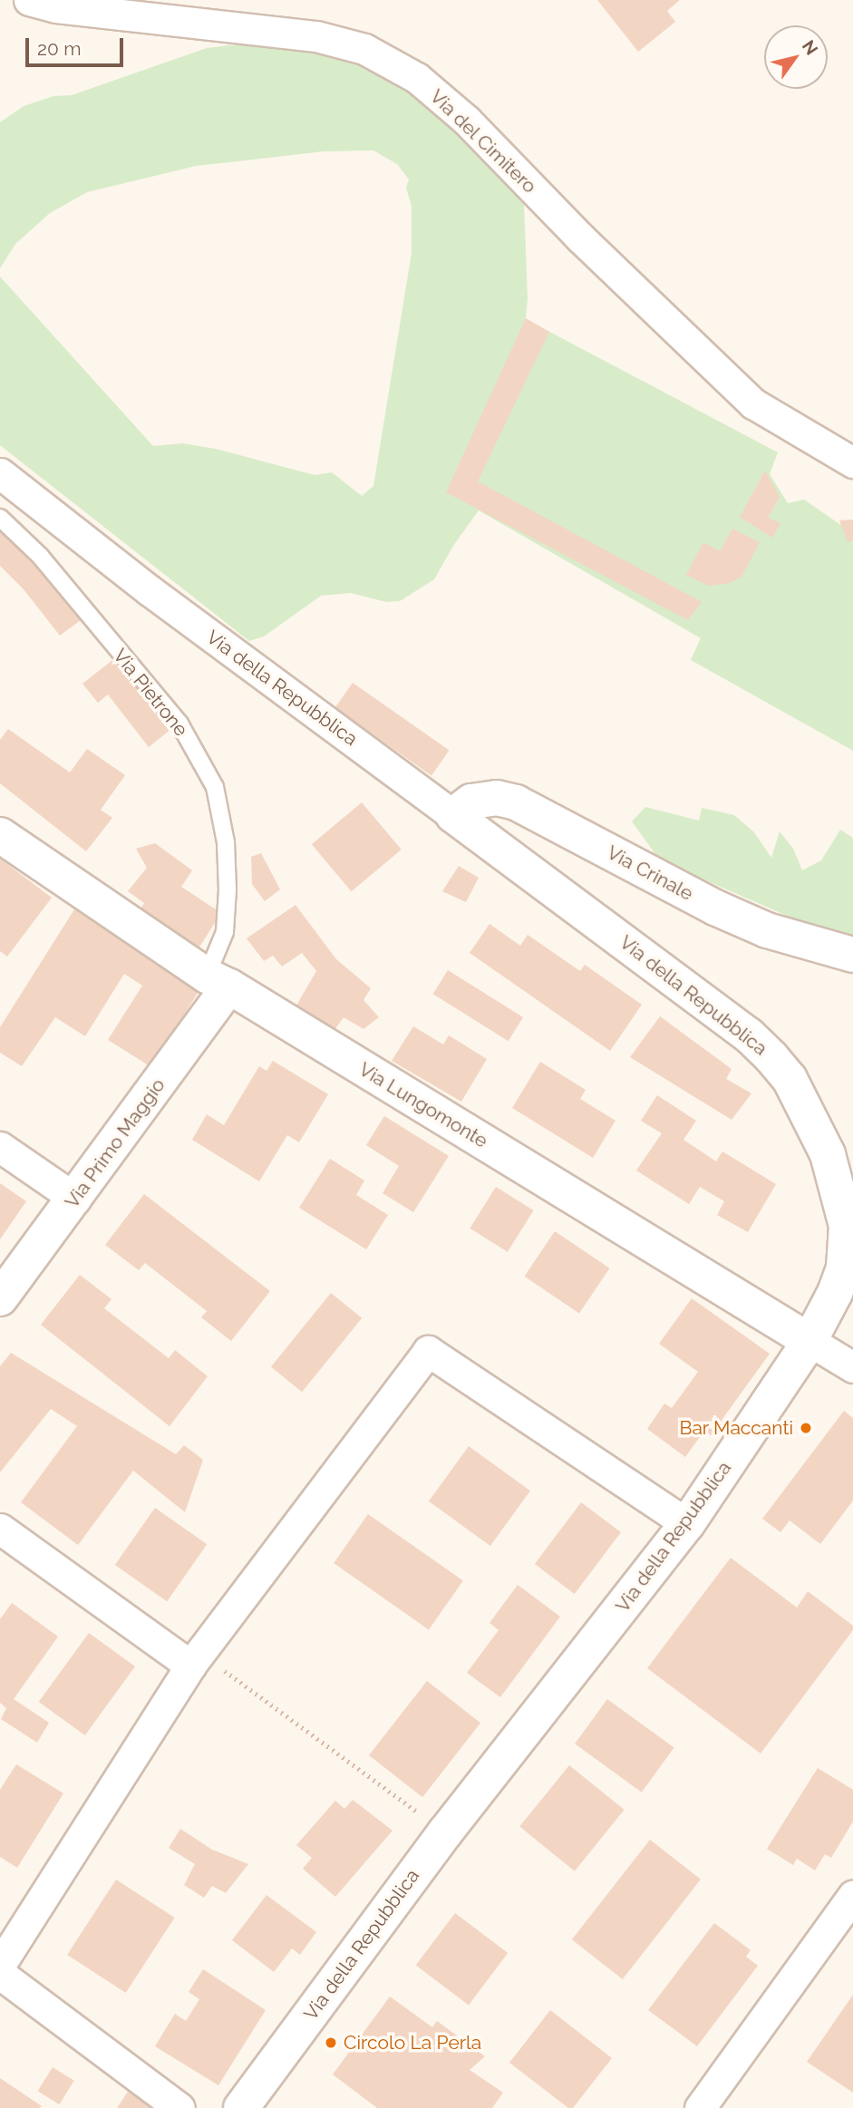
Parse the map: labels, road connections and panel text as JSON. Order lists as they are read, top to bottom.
{
  "streets": {
    "street": [
      "Via del Cimitero",
      "Via della Repubblica",
      "Via Crinale",
      "Via Lungomonte",
      "Via Primo Maggio"
    ],
    "lane": ["Via Pietrone"]
  },
  "crossings": [
    ["Via della Repubblica", "Via Crinale"],
    ["Via della Repubblica", "Via Lungomonte"],
    ["Via Pietrone", "Via Lungomonte"],
    ["Via Pietrone", "Via Primo Maggio"],
    ["Via Lungomonte", "Via Primo Maggio"]
  ],
  "places": ["Bar Maccanti", "Circolo La Perla"],
  "scale_bar": "20 m",
  "north": "top right"
}
